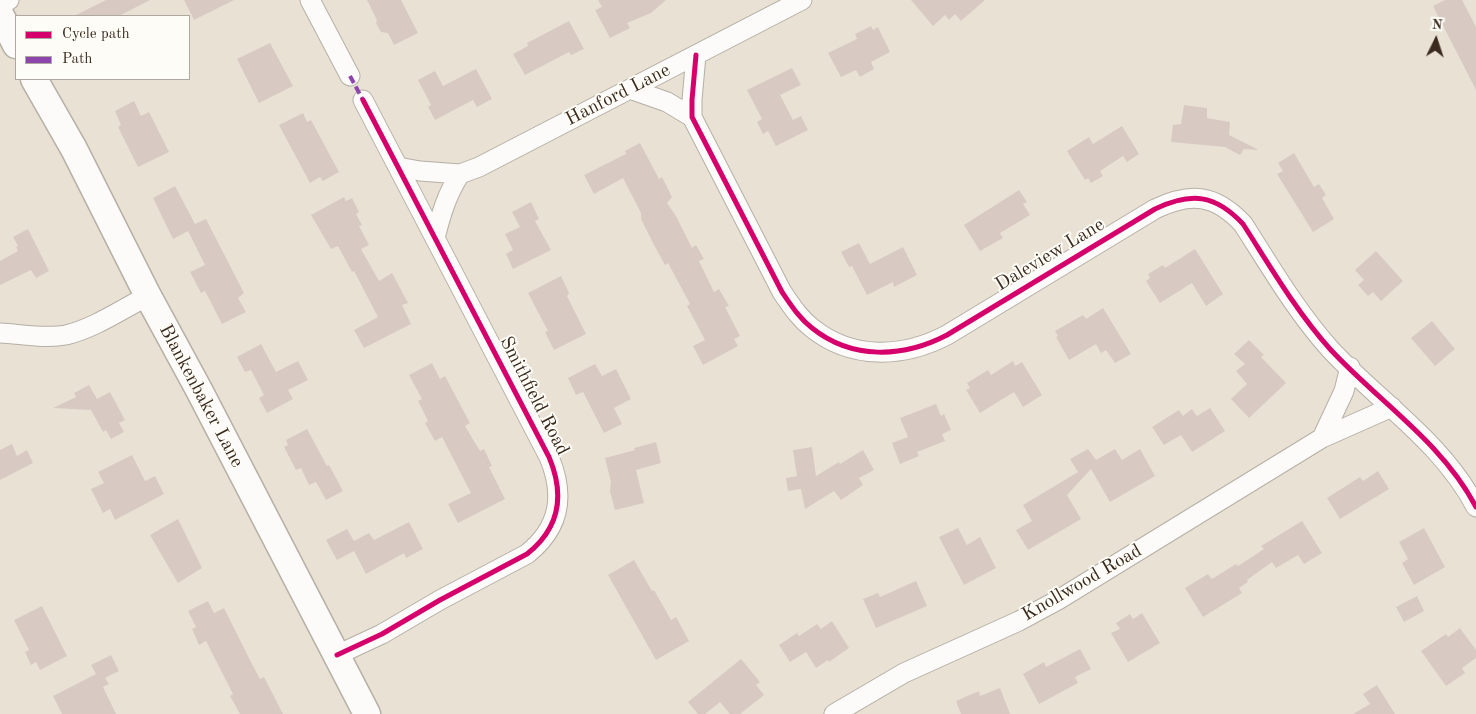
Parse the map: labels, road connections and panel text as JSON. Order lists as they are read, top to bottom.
{
  "streets": {
    "street": [
      "Hanford Lane",
      "Daleview Lane",
      "Blankenbaker Lane",
      "Smithfield Road",
      "Knollwood Road"
    ]
  },
  "crossings": [
    ["Hanford Lane", "Daleview Lane"],
    ["Hanford Lane", "Smithfield Road"],
    ["Daleview Lane", "Knollwood Road"],
    ["Blankenbaker Lane", "Smithfield Road"]
  ],
  "legend": ["Cycle path", "Path"],
  "north": "top"
}
